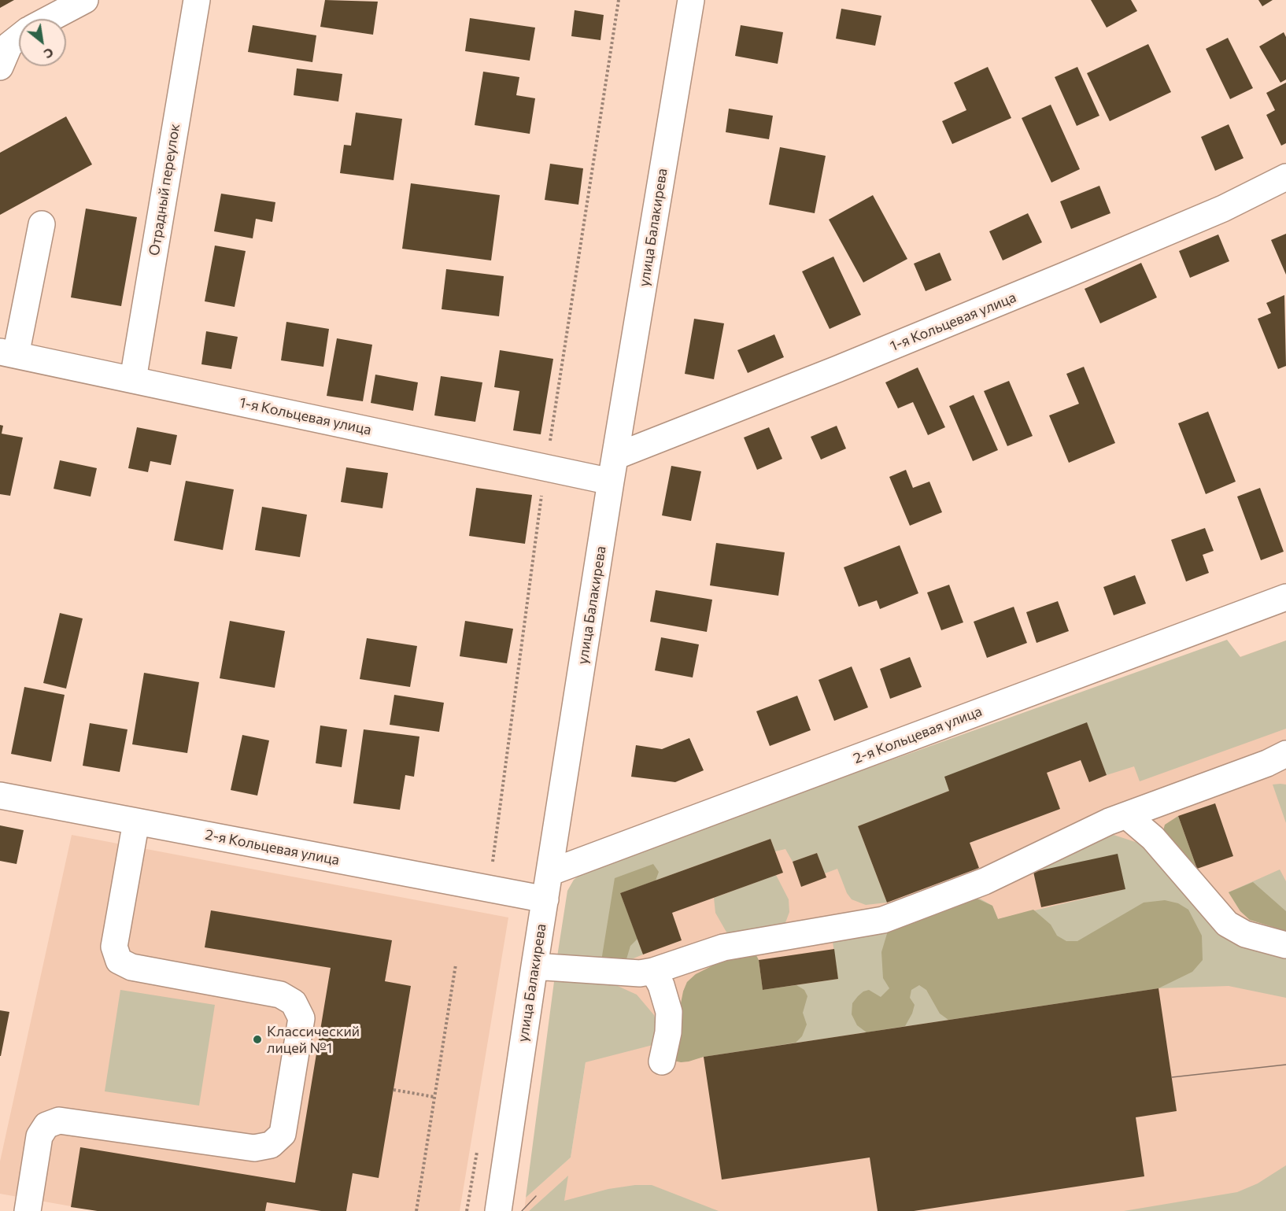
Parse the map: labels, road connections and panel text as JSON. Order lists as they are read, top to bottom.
{
  "streets": {
    "street": [
      "Отрадный переулок",
      "улица Балакирева",
      "1-я Кольцевая улица",
      "2-я Кольцевая улица"
    ]
  },
  "crossings": [
    ["Отрадный переулок", "1-я Кольцевая улица"],
    ["улица Балакирева", "1-я Кольцевая улица"],
    ["улица Балакирева", "2-я Кольцевая улица"]
  ],
  "places": ["Классический лицей №1"],
  "north": "bottom right"
}
